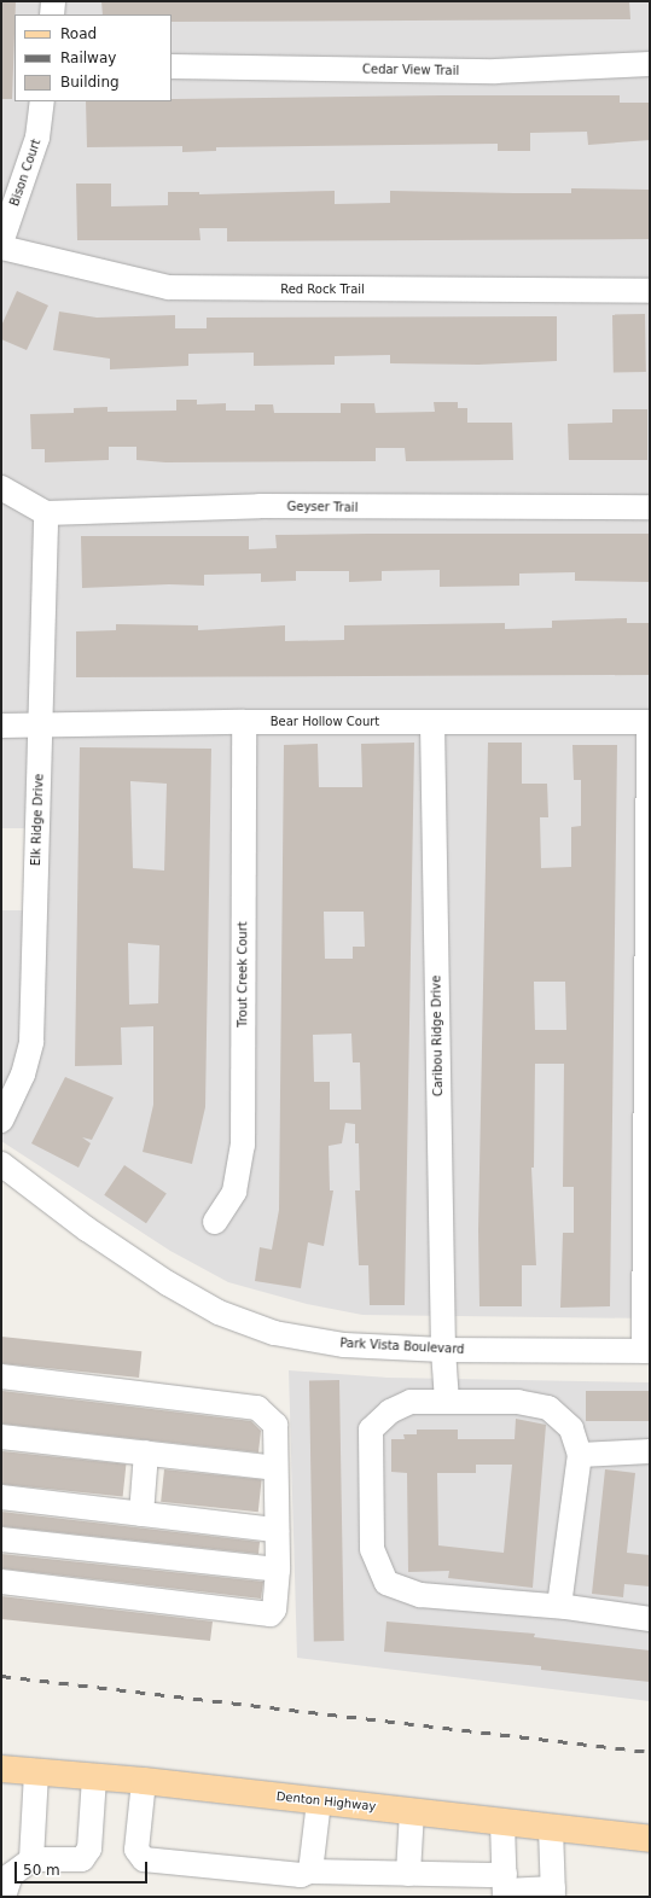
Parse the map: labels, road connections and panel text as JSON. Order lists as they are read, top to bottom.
{
  "streets": {
    "main road": ["Denton Highway"],
    "street": [
      "Cedar View Trail",
      "Bison Court",
      "Red Rock Trail",
      "Geyser Trail",
      "Bear Hollow Court",
      "Elk Ridge Drive",
      "Trout Creek Court",
      "Caribou Ridge Drive",
      "Park Vista Boulevard"
    ]
  },
  "crossings": [
    ["Geyser Trail", "Elk Ridge Drive"],
    ["Bear Hollow Court", "Elk Ridge Drive"],
    ["Bear Hollow Court", "Trout Creek Court"],
    ["Bear Hollow Court", "Caribou Ridge Drive"],
    ["Caribou Ridge Drive", "Park Vista Boulevard"]
  ],
  "legend": ["Road", "Railway", "Building"],
  "scale_bar": "50 m"
}
